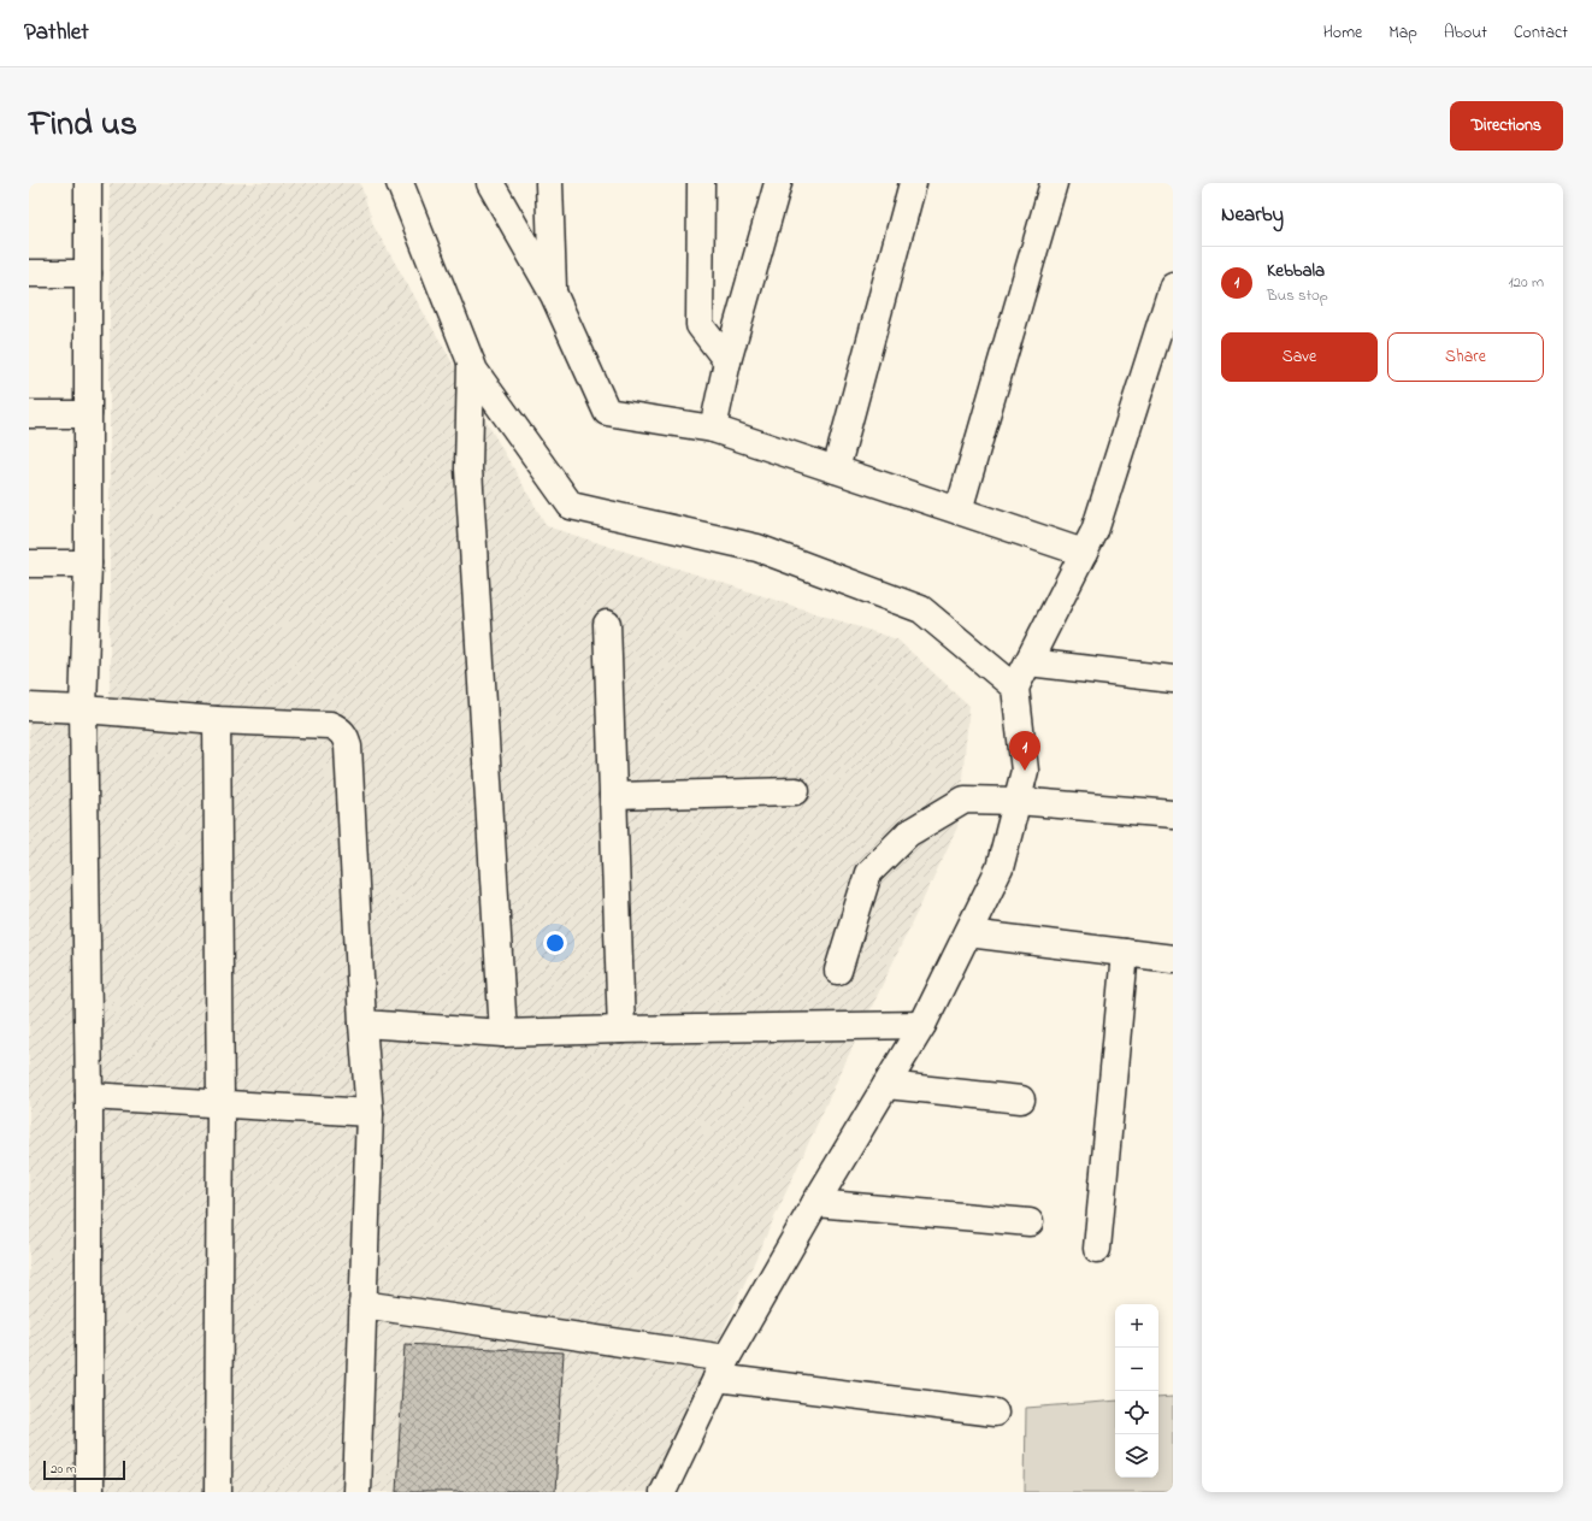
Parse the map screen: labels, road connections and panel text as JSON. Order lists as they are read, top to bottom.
{
  "scale_bar": "20 m",
  "page": {
    "header": "Pathlet",
    "nav": [
      "Home",
      "Map",
      "About",
      "Contact"
    ],
    "title": "Find us",
    "buttons": [
      "Directions",
      ["Save", "Share"]
    ],
    "heading": "Nearby",
    "list": [
      {
        "mark": "1",
        "name": "Kebbala",
        "note": "Bus stop",
        "value": "120 m"
      }
    ],
    "pins": "1",
    "map_buttons": ["+", "−"],
    "scale": "20 m"
  }
}
